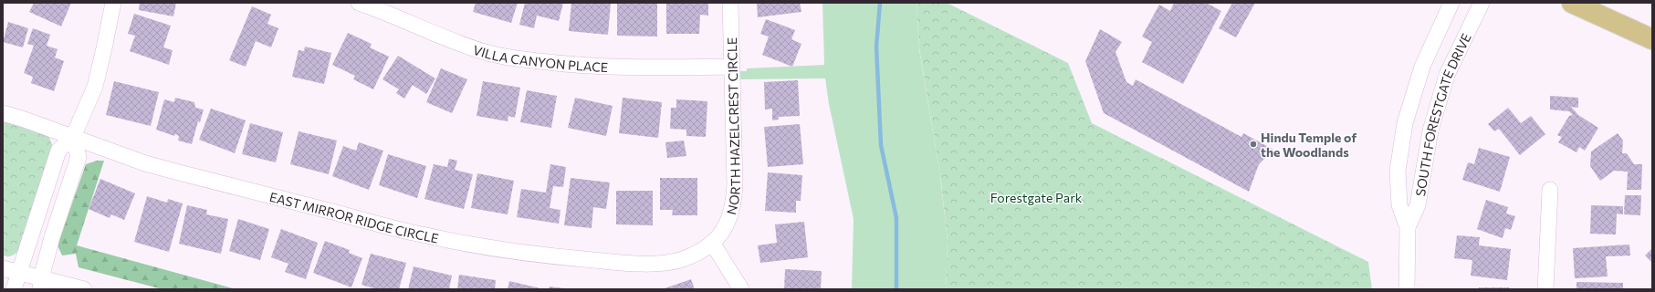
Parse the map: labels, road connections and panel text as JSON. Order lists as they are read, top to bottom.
{
  "streets": {
    "street": [
      "VILLA CANYON PLACE",
      "SOUTH FORESTGATE DRIVE",
      "NORTH HAZELCREST CIRCLE",
      "EAST MIRROR RIDGE CIRCLE"
    ]
  },
  "crossings": [
    ["VILLA CANYON PLACE", "NORTH HAZELCREST CIRCLE"],
    ["NORTH HAZELCREST CIRCLE", "EAST MIRROR RIDGE CIRCLE"]
  ],
  "parks": ["Forestgate Park"],
  "places": ["Hindu Temple of the Woodlands"]
}
